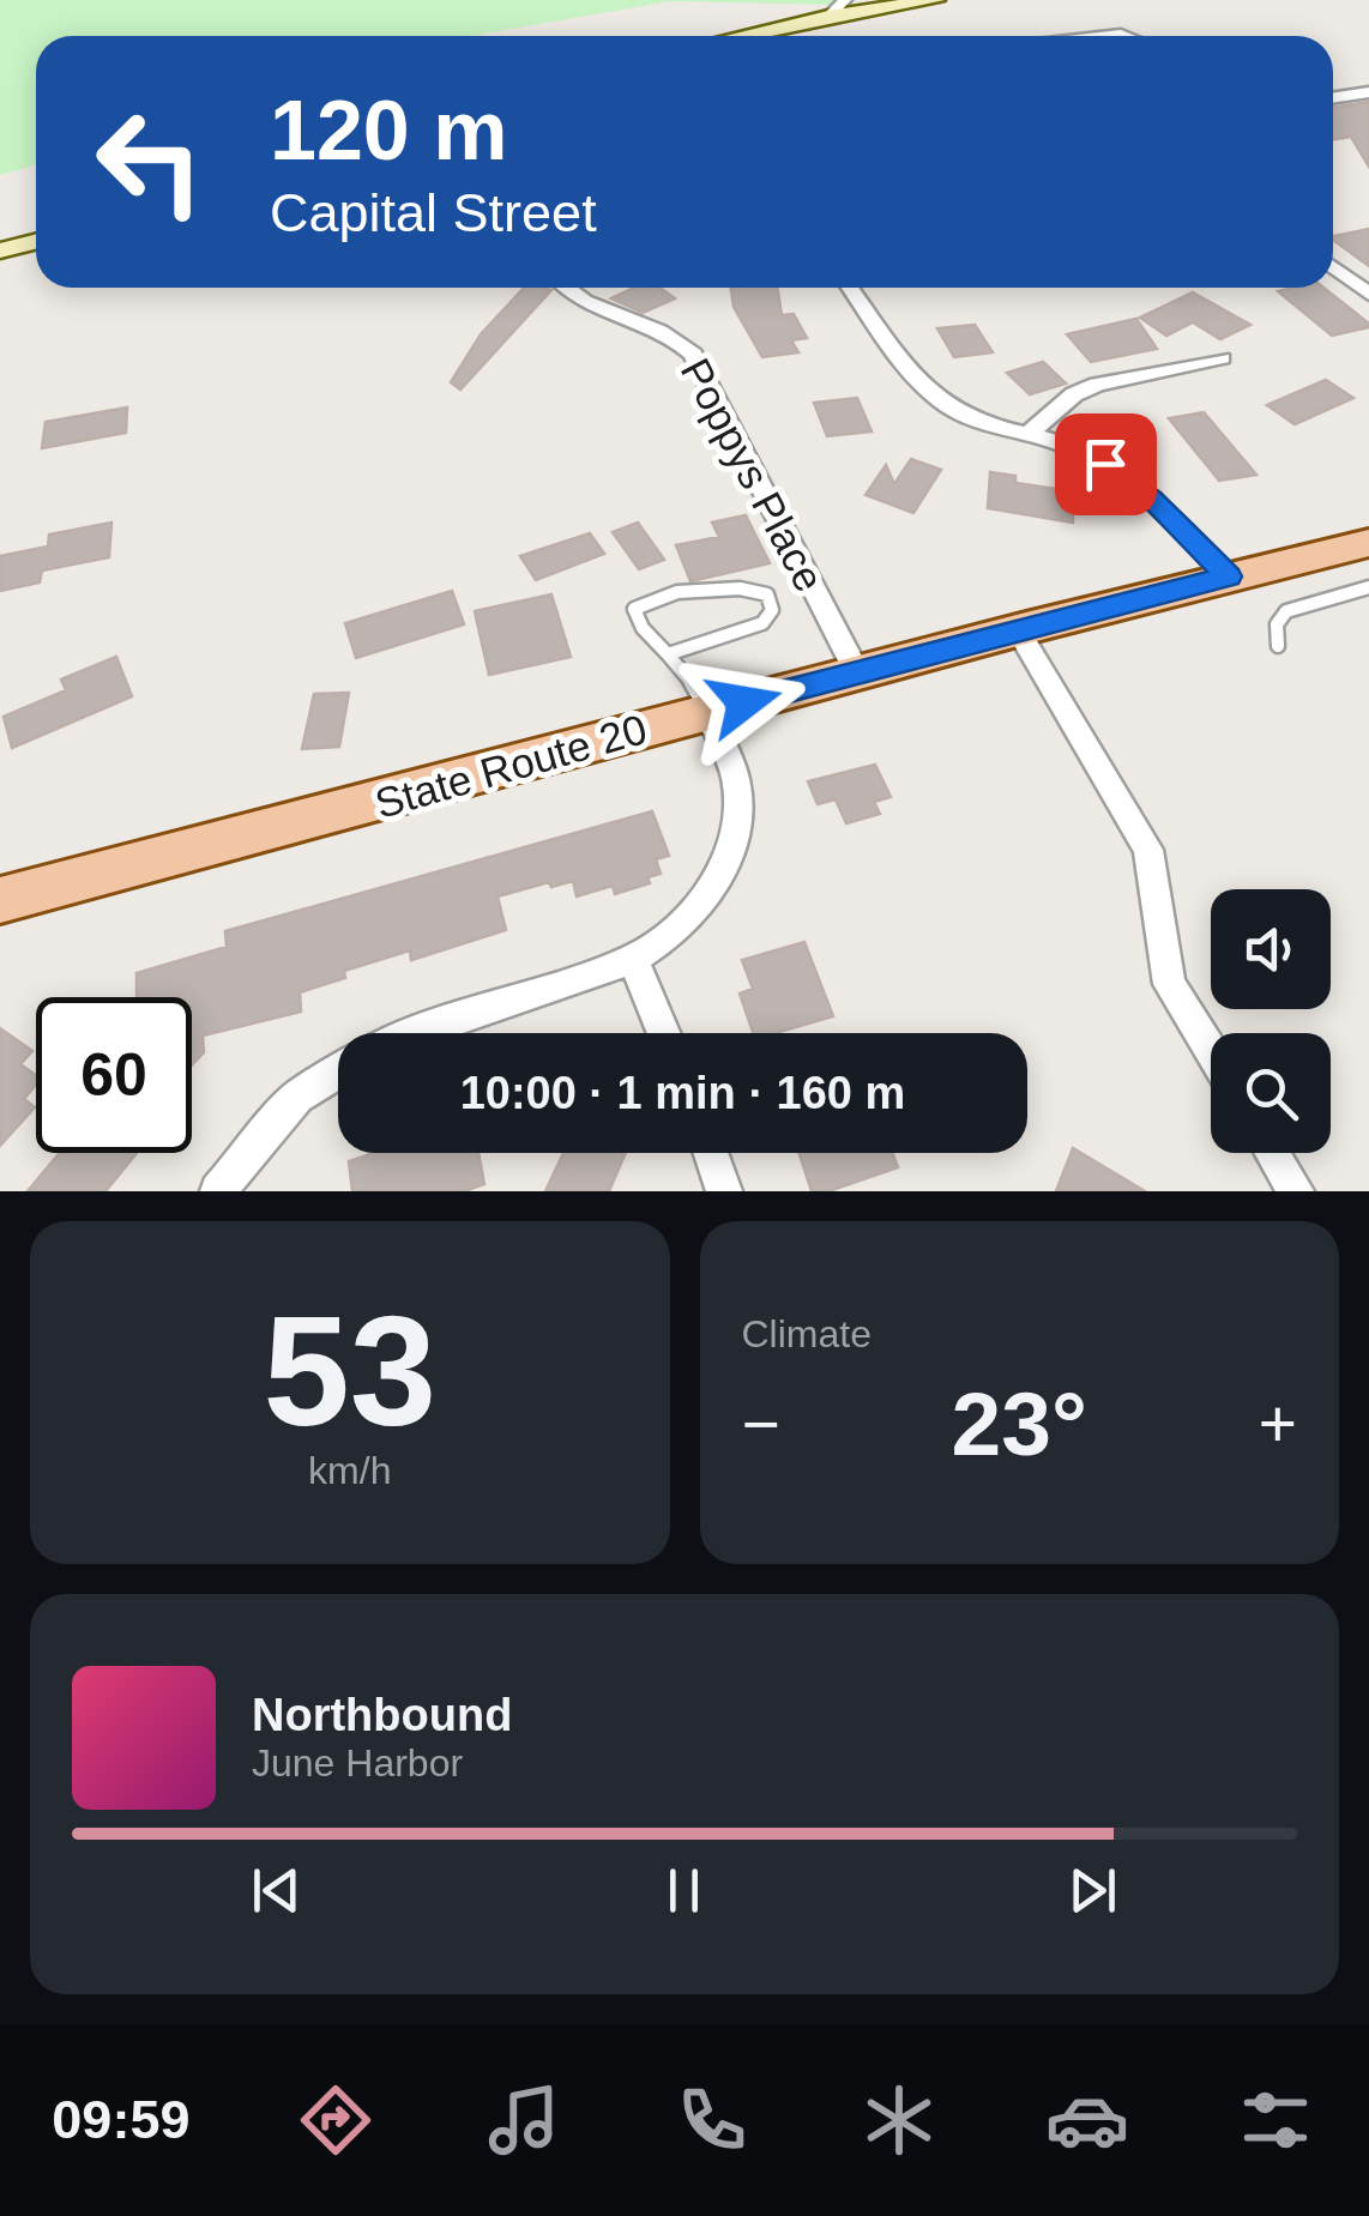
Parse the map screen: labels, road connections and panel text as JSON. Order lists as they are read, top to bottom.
{
  "streets": {
    "main road": ["State Route 20"],
    "street": ["Poppys Place"]
  },
  "crossings": [
    ["Poppys Place", "State Route 20"]
  ],
  "page": {
    "turn": ["120 m", "Capital Street"],
    "limit": "60",
    "trip": "10:00 · 1 min · 160 m",
    "tile": [
      ["53", "km/h"],
      "Climate"
    ],
    "heat": ["−", "23°", "+"],
    "song": ["Northbound", "June Harbor"],
    "tabs": "09:59"
  }
}
